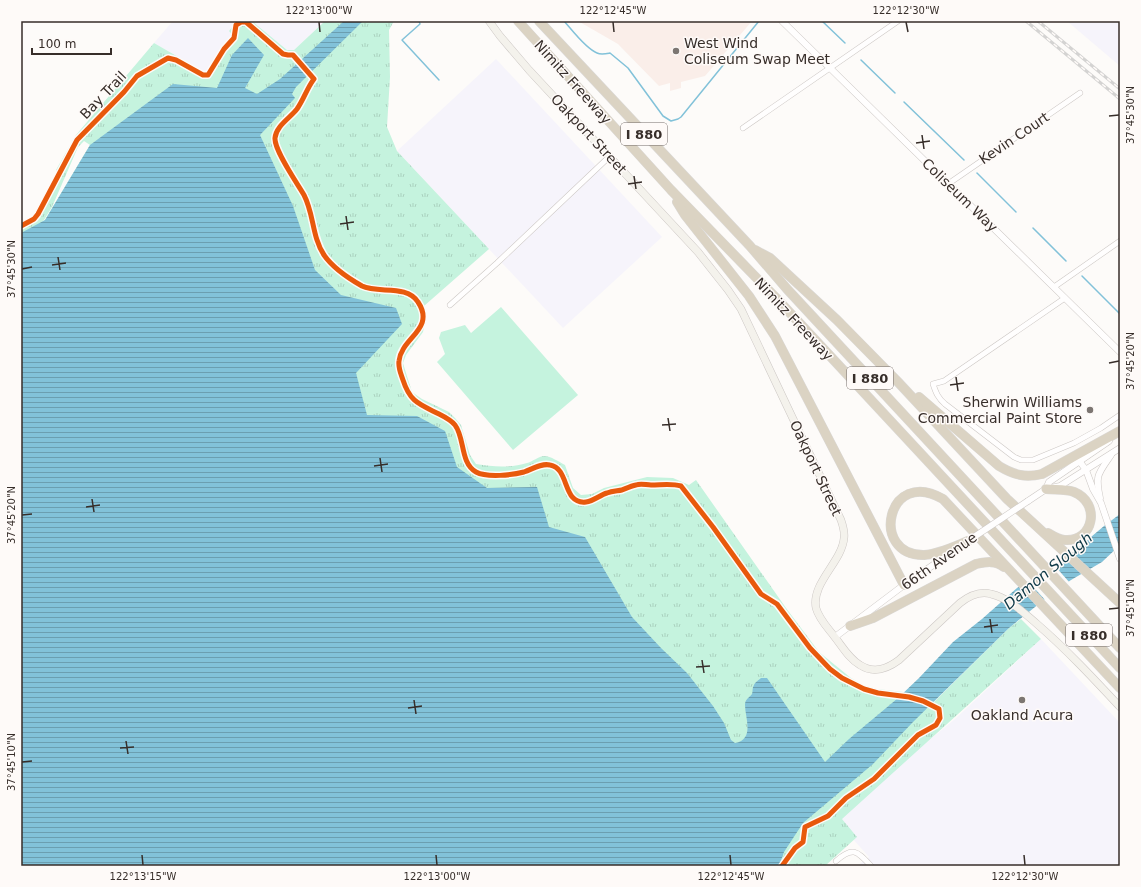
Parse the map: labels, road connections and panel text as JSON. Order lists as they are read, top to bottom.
{
  "streets": {
    "highway": ["Nimitz Freeway", "I 880"],
    "main road": ["Oakport Street"],
    "street": ["Kevin Court", "Coliseum Way", "66th Avenue"],
    "cycle path": ["Bay Trail"]
  },
  "crossings": [
    ["Oakport Street", "66th Avenue"],
    ["Kevin Court", "Coliseum Way"]
  ],
  "water": ["Damon Slough"],
  "places": ["West Wind Coliseum Swap Meet", "Sherwin Williams Commercial Paint Store", "Oakland Acura"],
  "scale_bar": "100 m",
  "coordinates": [
    "122°13'00\"W",
    "122°12'45\"W",
    "122°12'30\"W",
    "37°45'30\"N",
    "37°45'20\"N",
    "37°45'10\"N",
    "122°13'15\"W"
  ]
}
